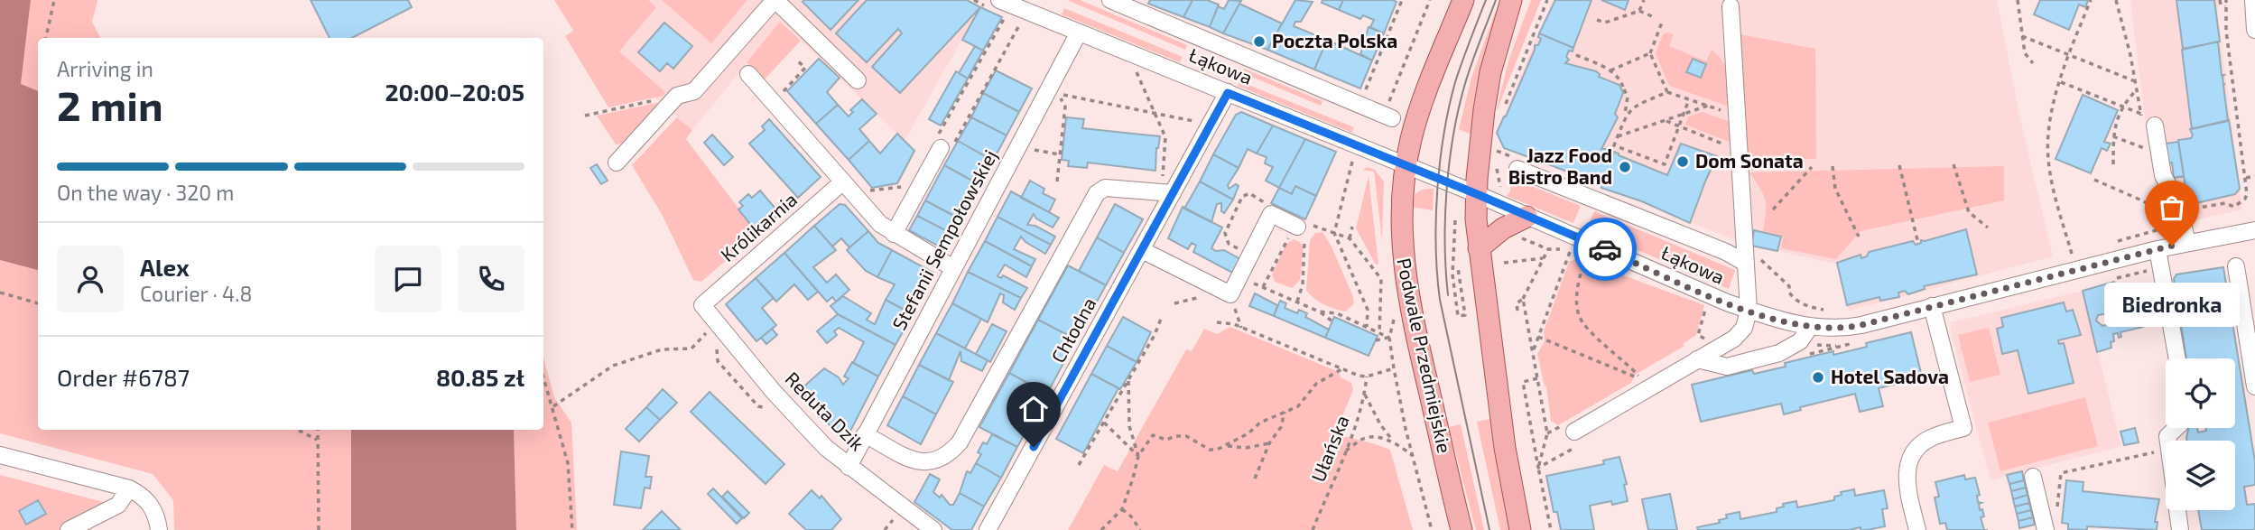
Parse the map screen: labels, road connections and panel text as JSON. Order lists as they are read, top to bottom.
{
  "streets": {
    "main road": ["Podwale Przedmiejskie"],
    "street": [
      "Łąkowa",
      "Królikarnia",
      "Stefanii Sempołowskiej",
      "Chłodna",
      "Reduta Dzik"
    ],
    "path": ["Ułańska"]
  },
  "crossings": [
    ["Łąkowa", "Stefanii Sempołowskiej"],
    ["Łąkowa", "Chłodna"],
    ["Łąkowa", "Podwale Przedmiejskie"],
    ["Królikarnia", "Reduta Dzik"],
    ["Stefanii Sempołowskiej", "Reduta Dzik"]
  ],
  "places": [
    "Poczta Polska",
    "Dom Sonata",
    "Jazz Food Bistro Band",
    "Biedronka",
    "Hotel Sadova"
  ],
  "page": {
    "heading": ["2 min", "Arriving in", "20:00–20:05"],
    "panel": [
      "Alex",
      "Courier · 4.8",
      "Order #6787",
      "80.85 zł"
    ],
    "bar": "On the way · 320 m",
    "bubble": "Biedronka"
  }
}
